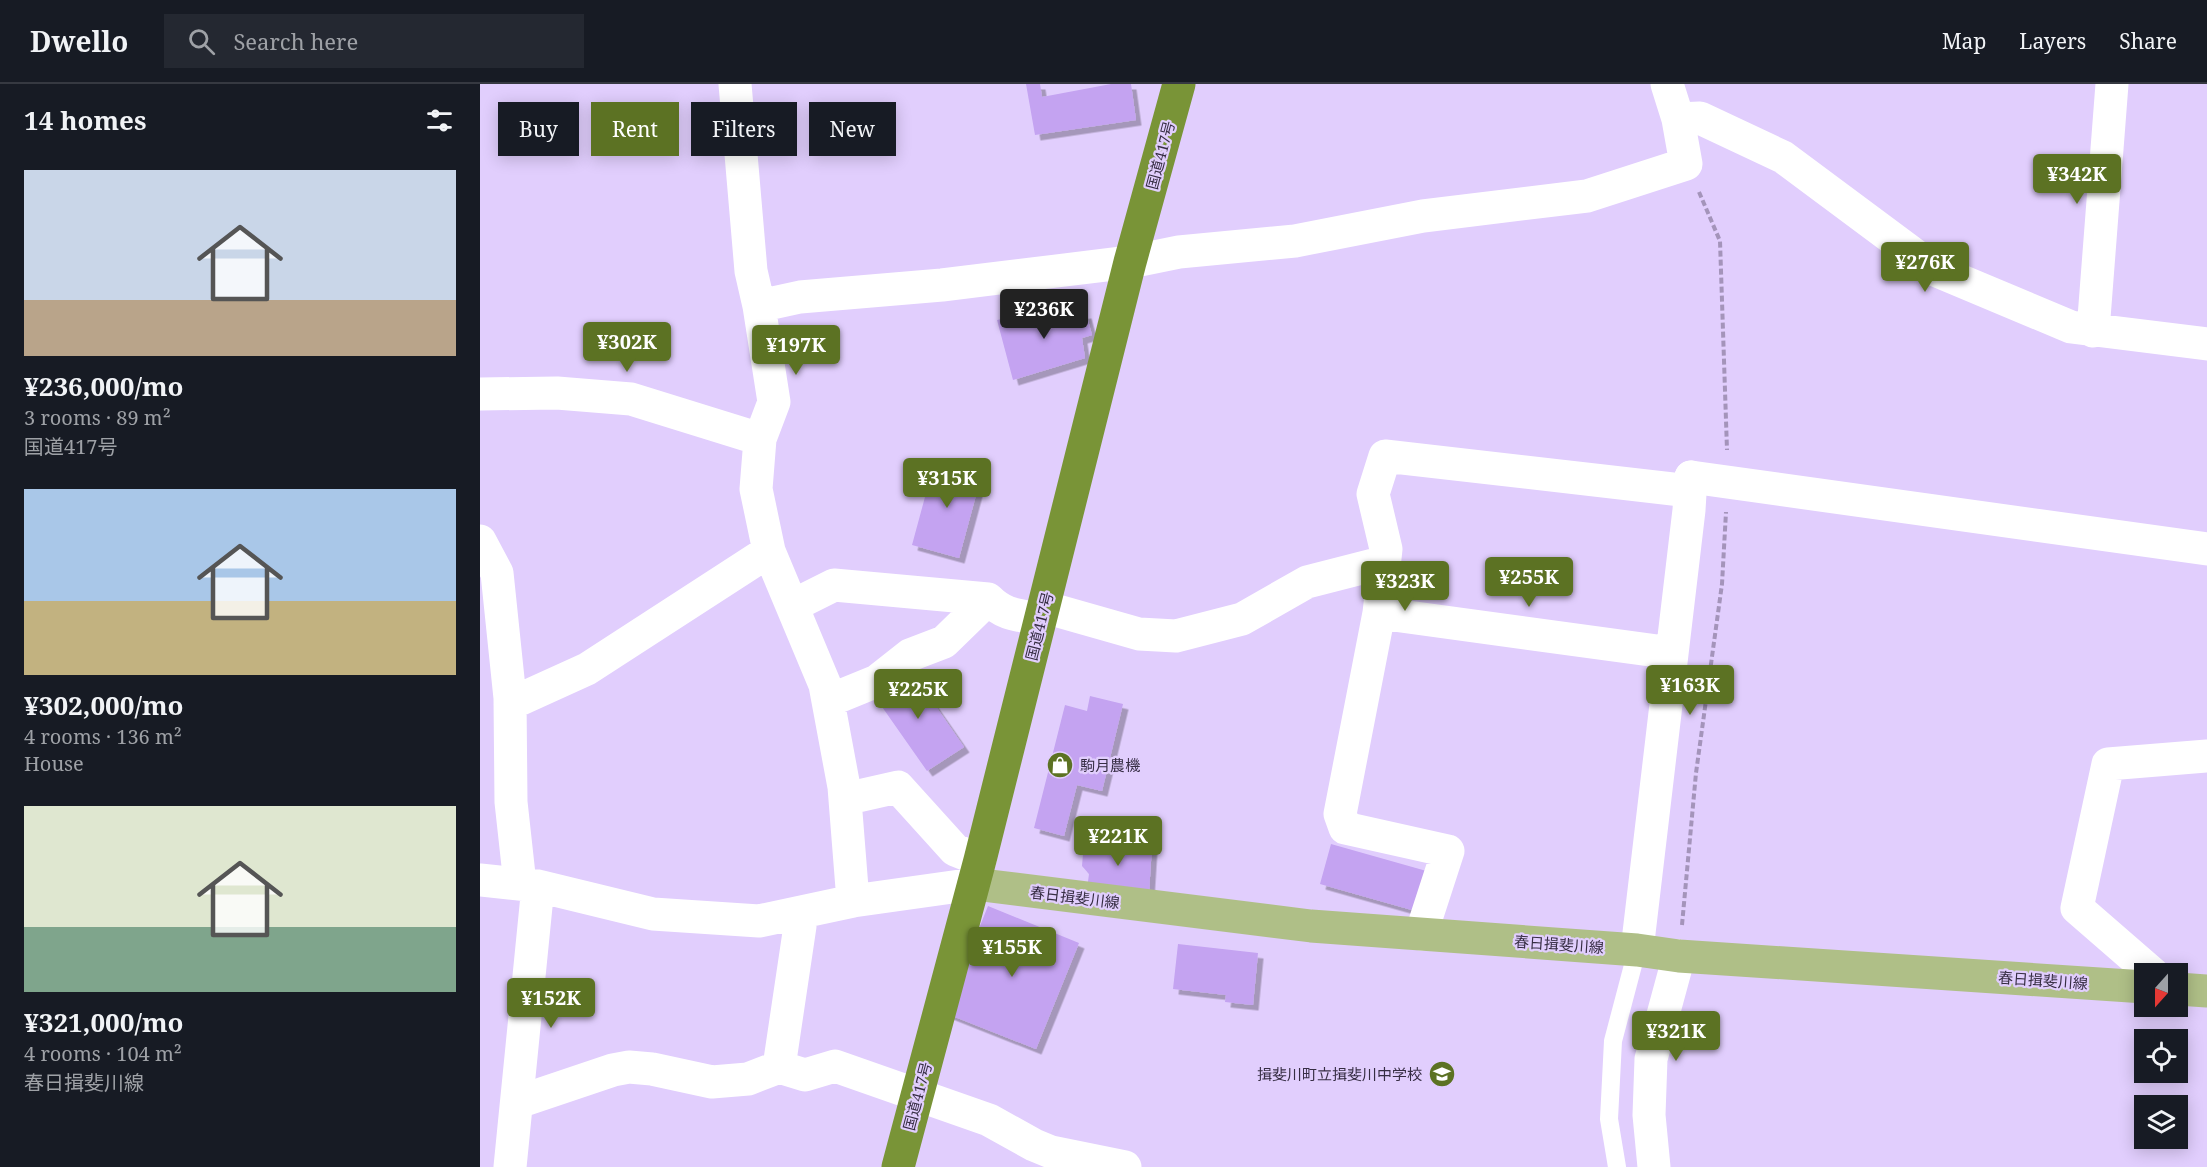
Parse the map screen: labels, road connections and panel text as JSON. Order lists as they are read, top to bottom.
{
  "streets": {
    "highway": ["国道417号"],
    "main road": ["春日揖斐川線"]
  },
  "crossings": [
    ["国道417号", "春日揖斐川線"]
  ],
  "places": {
    "shop": ["駒月農機"],
    "school or university": ["揖斐川町立揖斐川中学校"]
  },
  "north": "bottom",
  "page": {
    "header": "Dwello",
    "search": "Search here",
    "nav": ["Map", "Layers", "Share"],
    "heading": "14 homes",
    "chip": [
      "Buy",
      "Rent",
      "Filters",
      "New"
    ],
    "price": [
      "¥342K",
      "¥276K",
      "¥236K",
      "¥302K",
      "¥197K",
      "¥315K",
      "¥255K",
      "¥323K",
      "¥163K",
      "¥225K",
      "¥221K",
      "¥155K",
      "¥152K",
      "¥321K"
    ],
    "list": [
      {
        "name": "¥236,000/mo",
        "note": "3 rooms · 89 m² · 国道417号"
      },
      {
        "name": "¥302,000/mo",
        "note": "4 rooms · 136 m² · House"
      },
      {
        "name": "¥321,000/mo",
        "note": "4 rooms · 104 m² · 春日揖斐川線"
      }
    ]
  }
}
